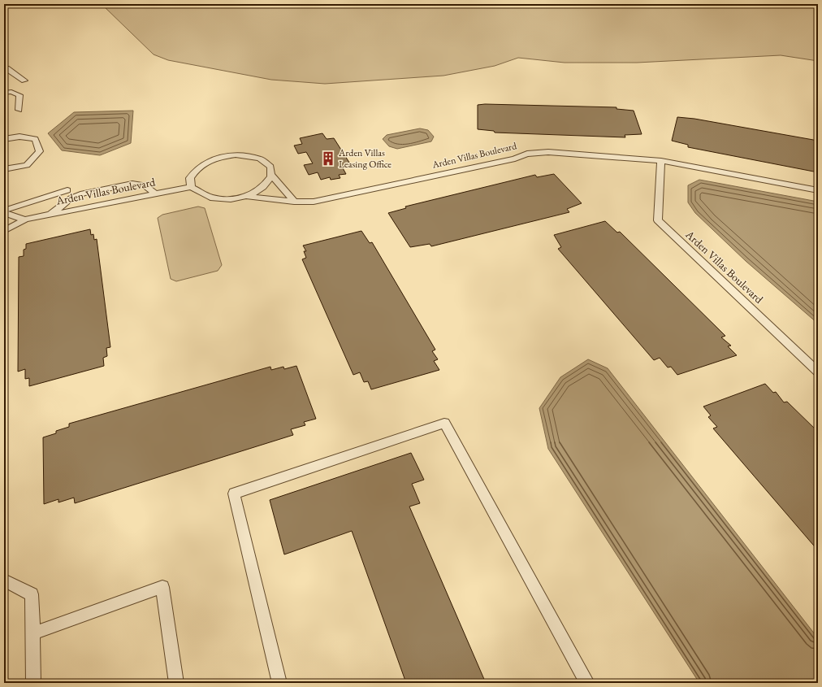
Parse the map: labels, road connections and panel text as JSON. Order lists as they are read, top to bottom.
{
  "streets": {
    "lane": ["Arden Villas Boulevard"]
  },
  "places": {
    "building": ["Arden Villas Leasing Office"]
  }
}
